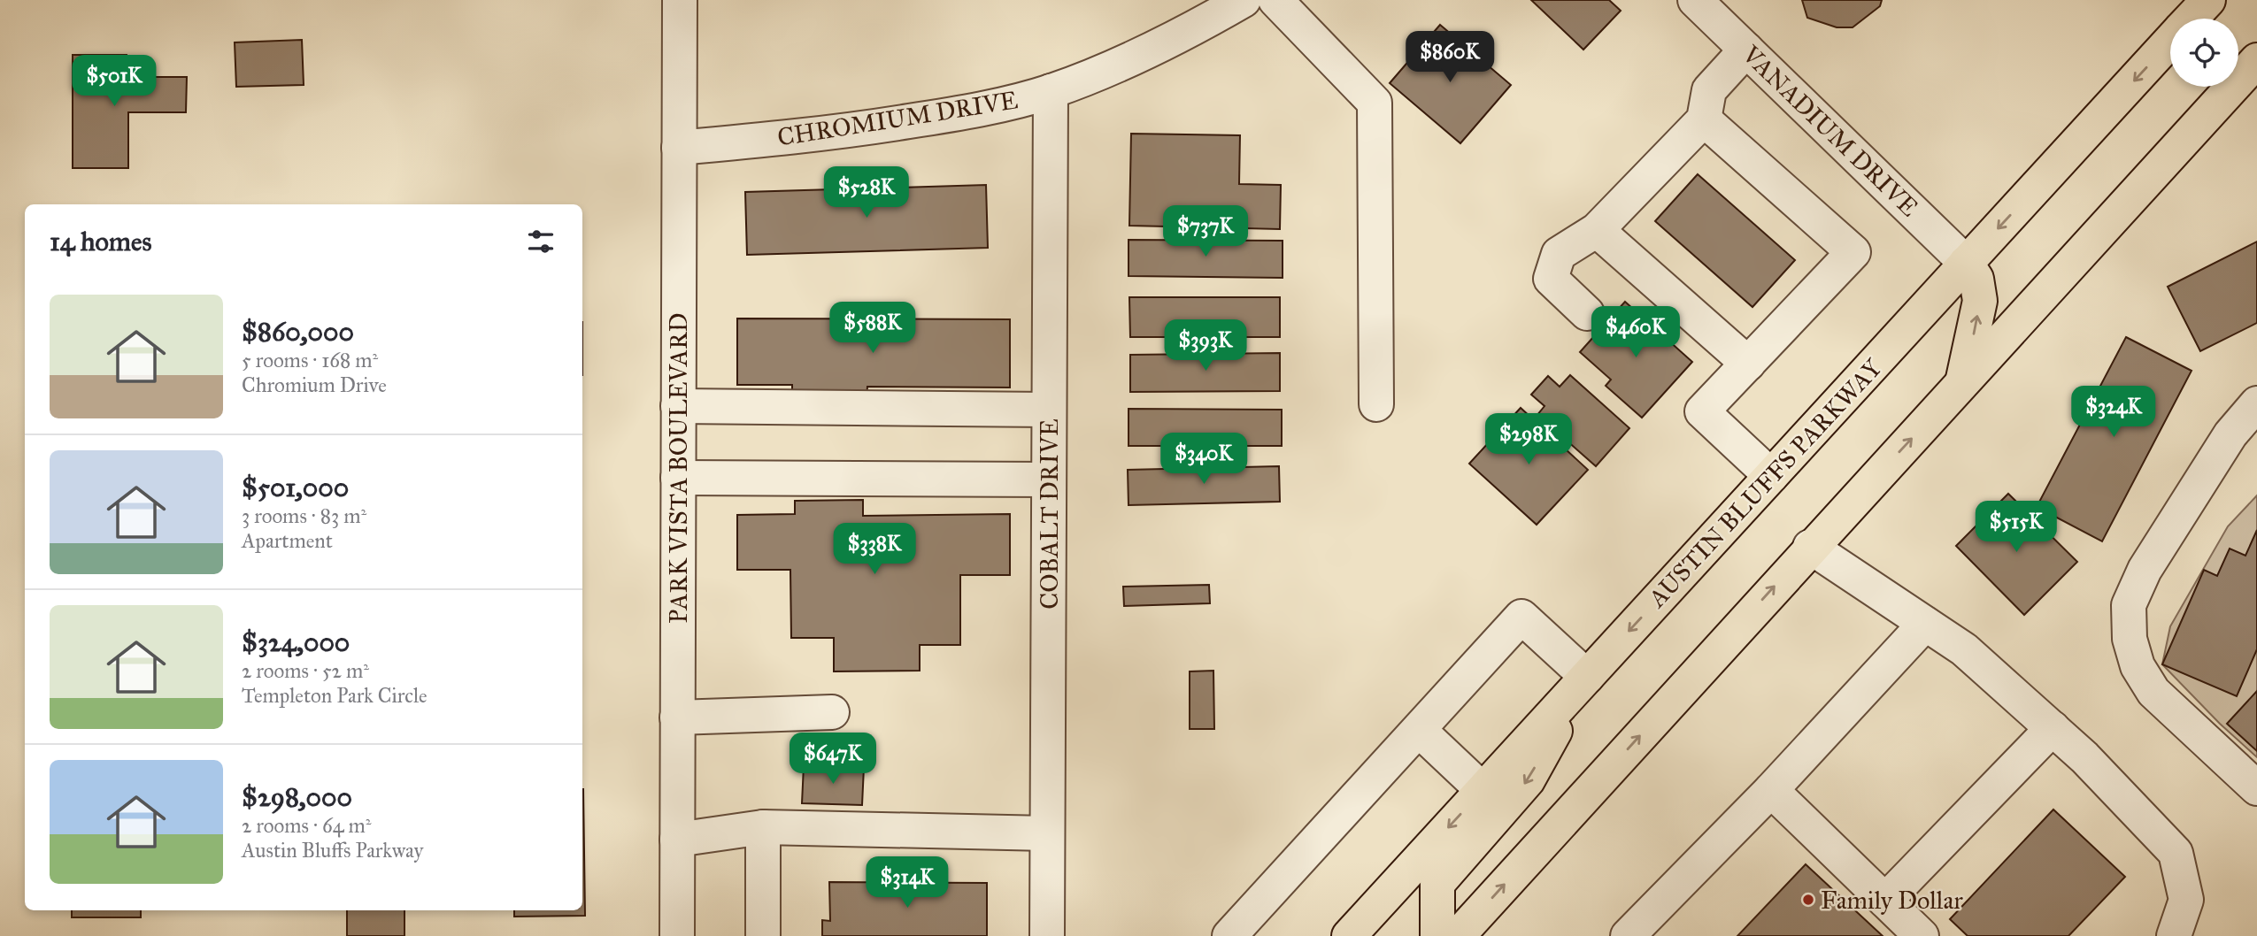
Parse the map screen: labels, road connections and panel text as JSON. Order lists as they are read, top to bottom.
{
  "streets": {
    "main road": ["AUSTIN BLUFFS PARKWAY"],
    "street": [
      "CHROMIUM DRIVE",
      "VANADIUM DRIVE",
      "PARK VISTA BOULEVARD",
      "COBALT DRIVE"
    ]
  },
  "crossings": [
    ["CHROMIUM DRIVE", "PARK VISTA BOULEVARD"],
    ["CHROMIUM DRIVE", "COBALT DRIVE"],
    ["VANADIUM DRIVE", "AUSTIN BLUFFS PARKWAY"]
  ],
  "places": ["Family Dollar"],
  "page": {
    "price": [
      "$860K",
      "$501K",
      "$528K",
      "$737K",
      "$588K",
      "$460K",
      "$393K",
      "$324K",
      "$298K",
      "$340K",
      "$515K",
      "$338K",
      "$647K",
      "$314K"
    ],
    "heading": "14 homes",
    "list": [
      {
        "name": "$860,000",
        "note": "5 rooms · 168 m² · Chromium Drive"
      },
      {
        "name": "$501,000",
        "note": "3 rooms · 83 m² · Apartment"
      },
      {
        "name": "$324,000",
        "note": "2 rooms · 52 m² · Templeton Park Circle"
      },
      {
        "name": "$298,000",
        "note": "2 rooms · 64 m² · Austin Bluffs Parkway"
      }
    ]
  }
}
